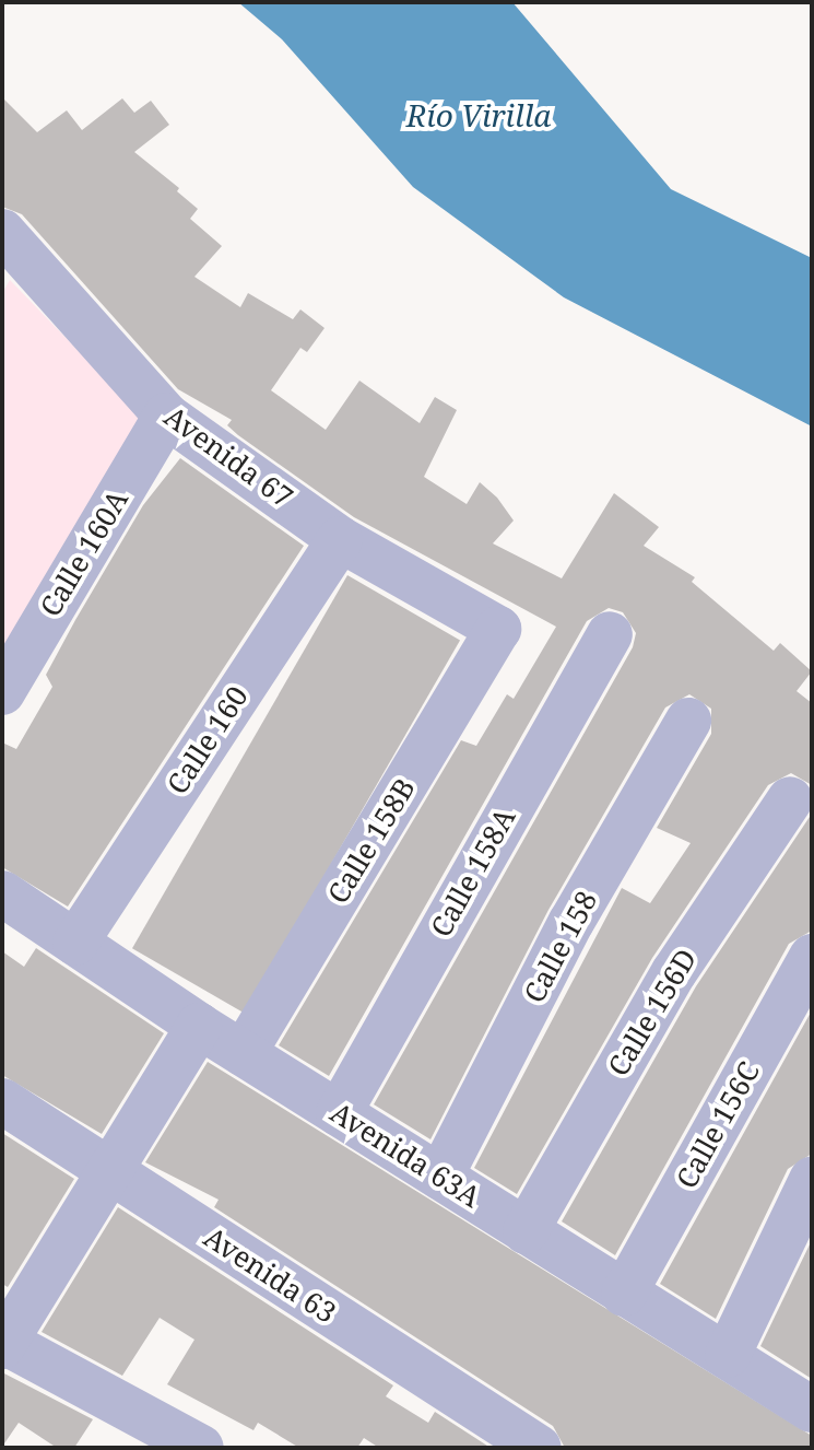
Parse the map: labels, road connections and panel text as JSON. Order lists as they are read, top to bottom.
{
  "streets": {
    "street": [
      "Avenida 67",
      "Calle 160A",
      "Calle 160",
      "Calle 158B",
      "Calle 158A",
      "Calle 158",
      "Calle 156D",
      "Calle 156C",
      "Avenida 63A",
      "Avenida 63"
    ]
  },
  "crossings": [
    ["Avenida 67", "Calle 160A"],
    ["Avenida 67", "Calle 160"],
    ["Avenida 67", "Calle 158B"],
    ["Calle 160", "Avenida 63A"],
    ["Calle 158B", "Avenida 63A"],
    ["Calle 158A", "Avenida 63A"],
    ["Calle 158", "Avenida 63A"],
    ["Calle 156D", "Avenida 63A"],
    ["Calle 156C", "Avenida 63A"]
  ],
  "water": ["Río Virilla"]
}
